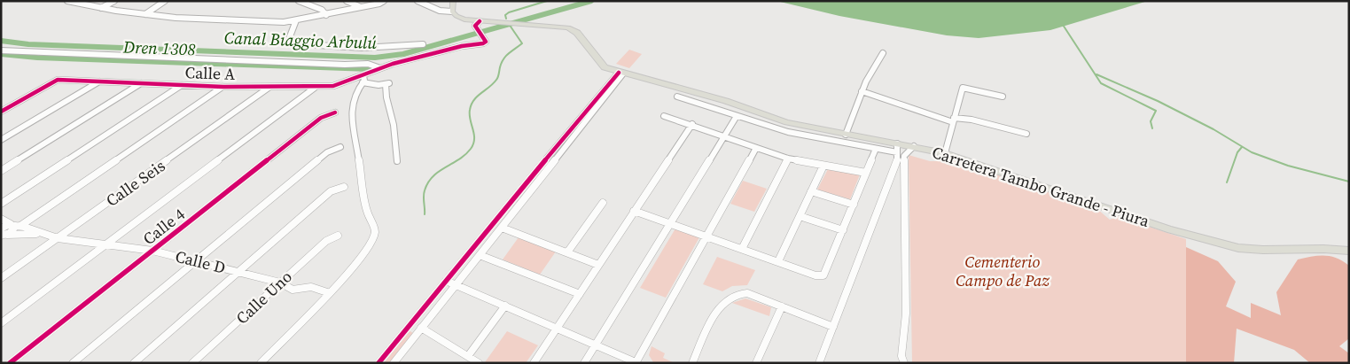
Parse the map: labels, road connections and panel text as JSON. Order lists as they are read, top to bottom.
{
  "streets": {
    "main road": ["Carretera Tambo Grande - Piura"],
    "street": [
      "Calle A",
      "Calle Seis",
      "Calle 4",
      "Calle D",
      "Calle Uno"
    ]
  },
  "crossings": [
    ["Calle A", "Calle Seis"],
    ["Calle A", "Carretera Tambo Grande - Piura"],
    ["Calle Seis", "Calle D"],
    ["Calle 4", "Calle D"],
    ["Calle D", "Calle Uno"]
  ],
  "water": ["Canal Biaggio Arbulú", "Dren 1308"],
  "parks": ["Cementerio Campo de Paz"]
}
